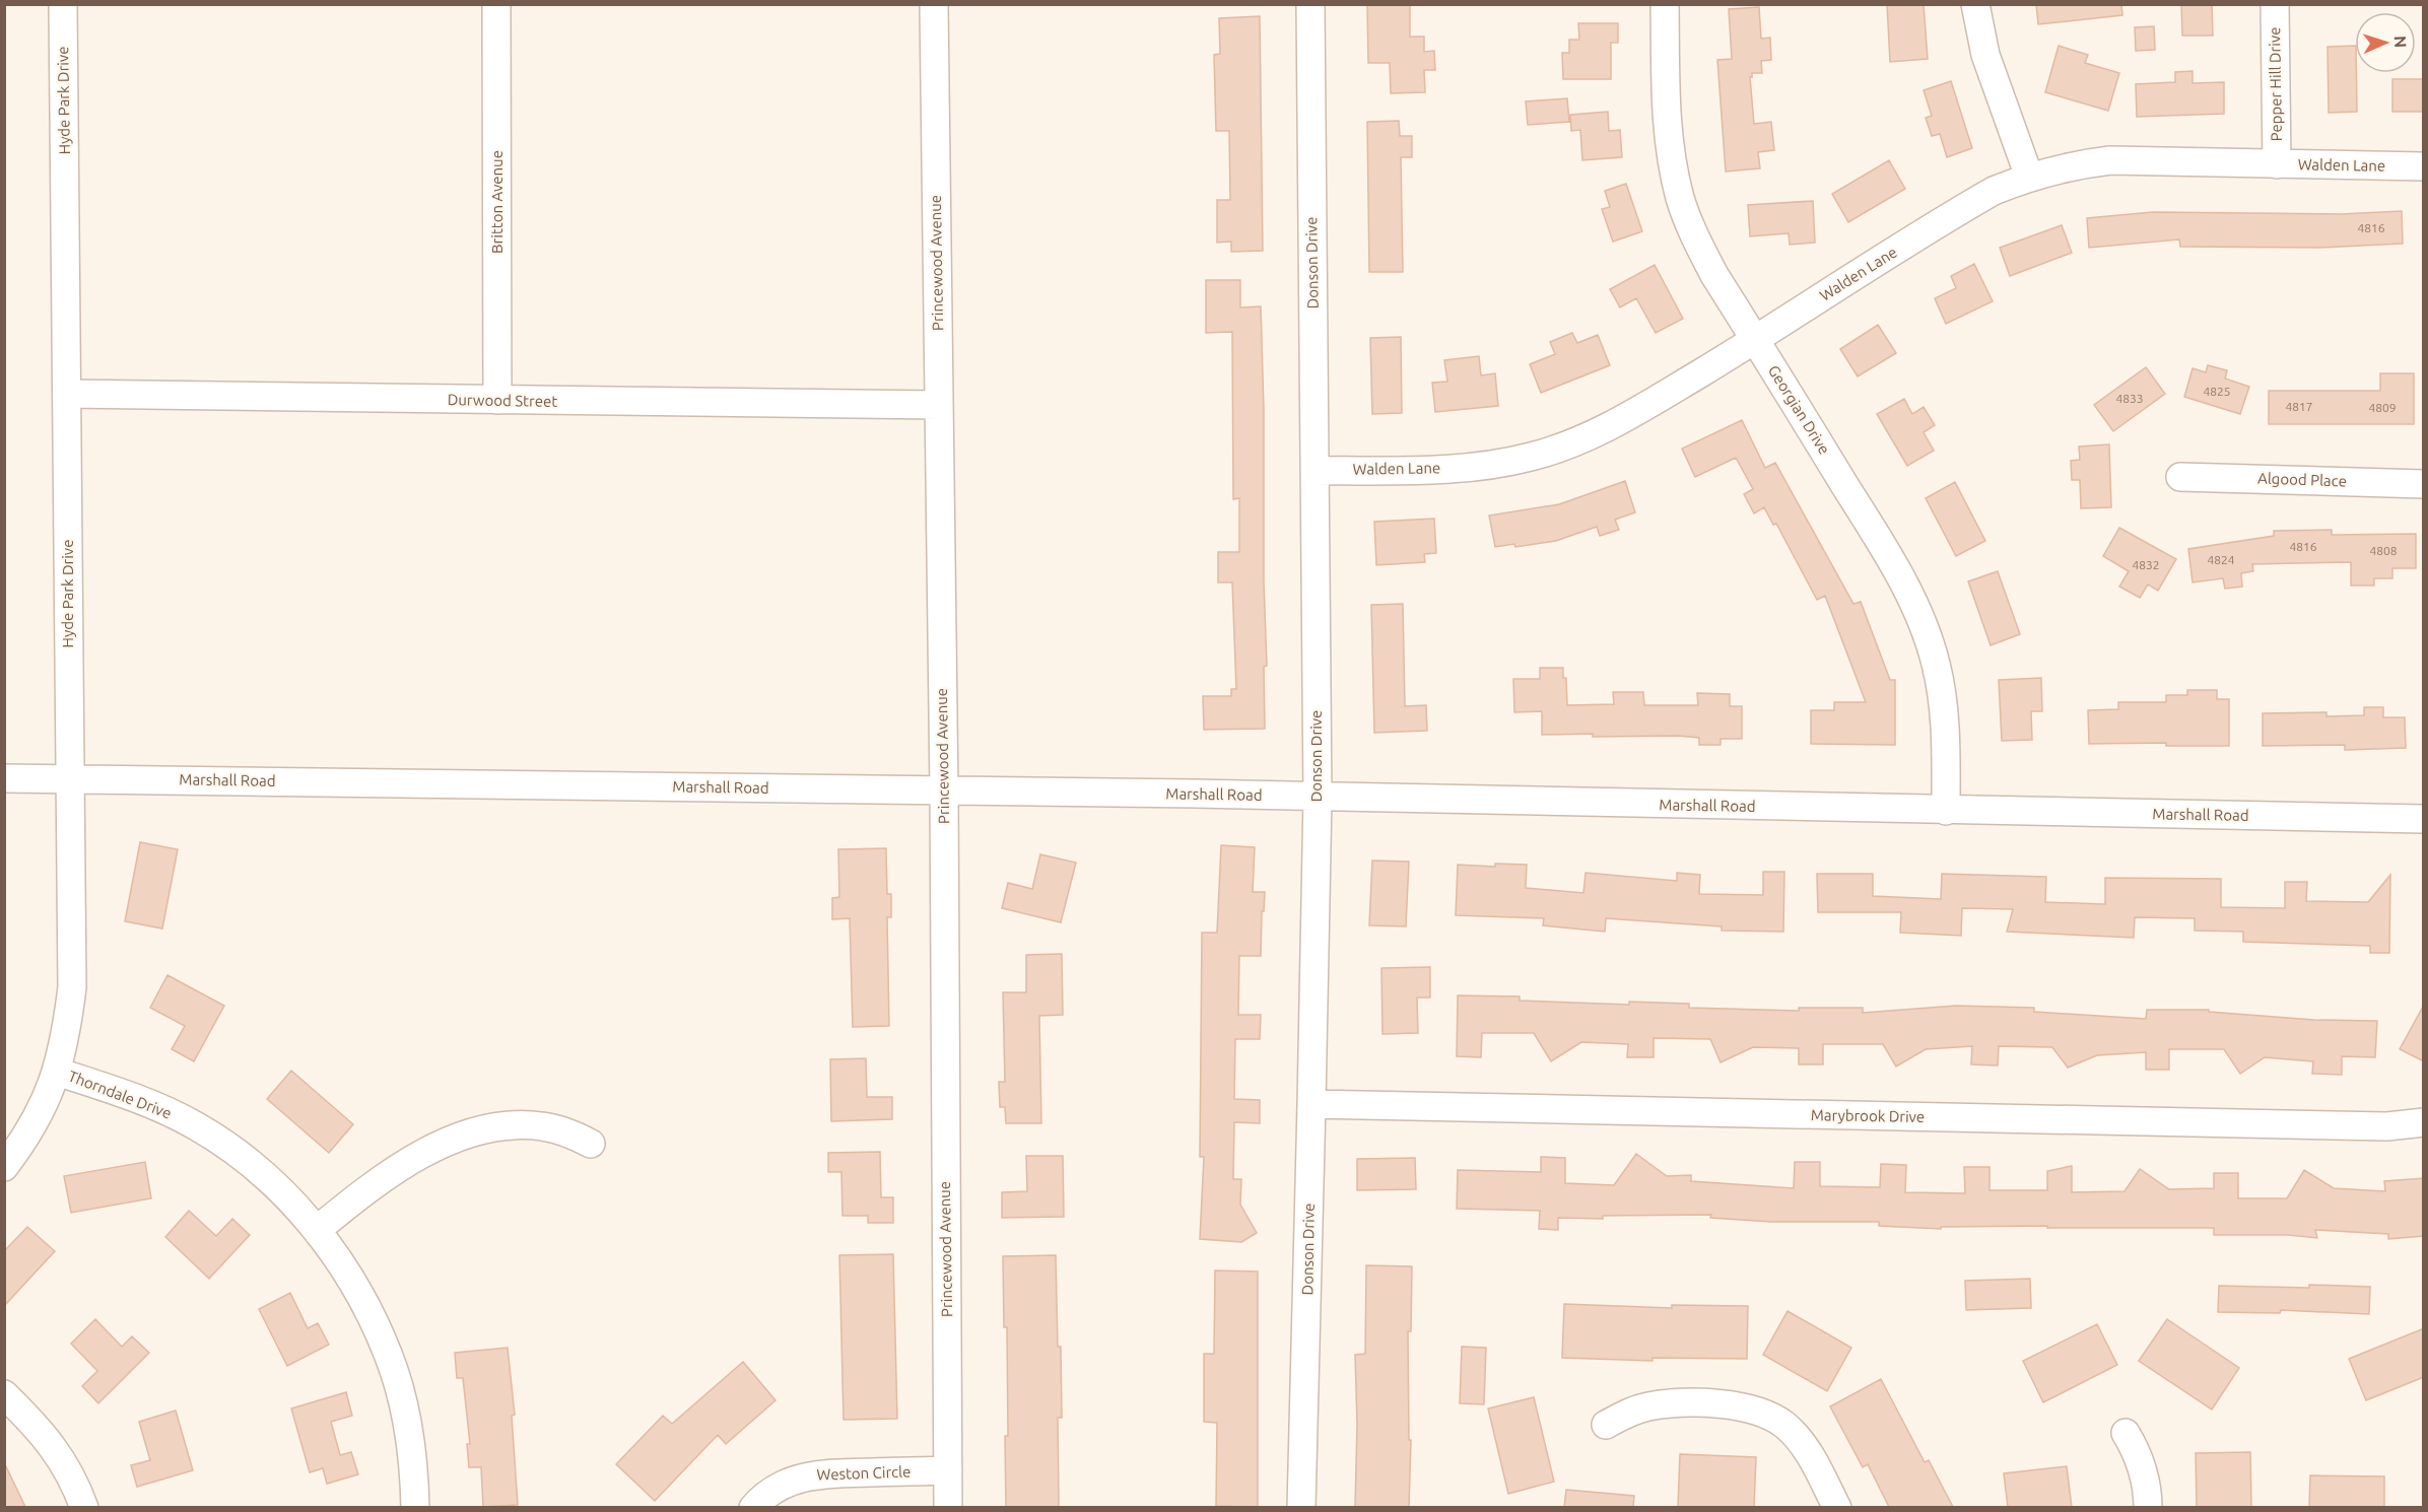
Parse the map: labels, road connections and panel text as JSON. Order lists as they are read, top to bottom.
{
  "streets": {
    "street": [
      "Pepper Hill Drive",
      "Hyde Park Drive",
      "Walden Lane",
      "Britton Avenue",
      "Princewood Avenue",
      "Donson Drive",
      "Durwood Street",
      "Georgian Drive",
      "Algood Place",
      "Marshall Road",
      "Thorndale Drive",
      "Marybrook Drive",
      "Weston Circle"
    ]
  },
  "crossings": [
    ["Pepper Hill Drive", "Walden Lane"],
    ["Hyde Park Drive", "Durwood Street"],
    ["Hyde Park Drive", "Marshall Road"],
    ["Hyde Park Drive", "Thorndale Drive"],
    ["Walden Lane", "Donson Drive"],
    ["Walden Lane", "Georgian Drive"],
    ["Britton Avenue", "Durwood Street"],
    ["Princewood Avenue", "Durwood Street"],
    ["Princewood Avenue", "Marshall Road"],
    ["Princewood Avenue", "Weston Circle"],
    ["Donson Drive", "Marshall Road"],
    ["Donson Drive", "Marybrook Drive"],
    ["Georgian Drive", "Marshall Road"]
  ],
  "house_numbers": [
    "4816",
    "4825",
    "4833",
    "4817",
    "4809",
    "4816",
    "4808",
    "4824",
    "4832"
  ],
  "north": "right"
}
